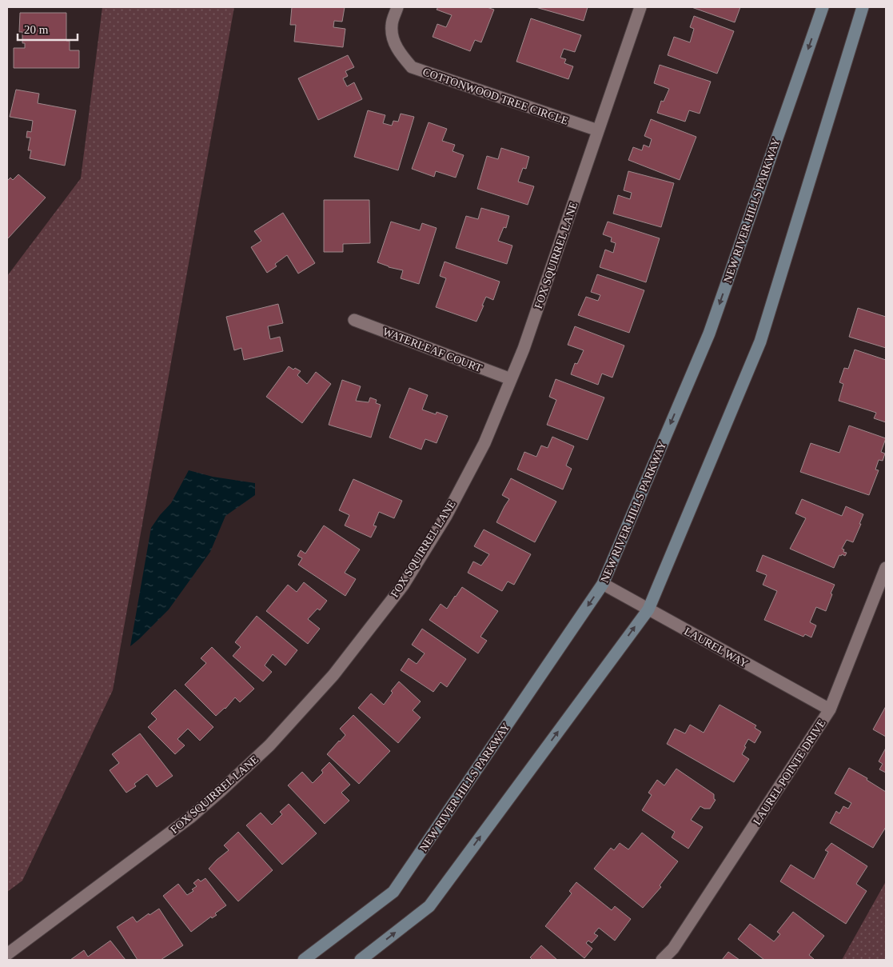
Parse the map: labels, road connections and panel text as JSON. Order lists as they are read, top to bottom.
{
  "streets": {
    "street": [
      "COTTONWOOD TREE CIRCLE",
      "NEW RIVER HILLS PARKWAY",
      "FOX SQUIRREL LANE",
      "WATERLEAF COURT",
      "LAUREL WAY",
      "LAUREL POINTE DRIVE"
    ]
  },
  "crossings": [
    ["COTTONWOOD TREE CIRCLE", "FOX SQUIRREL LANE"],
    ["NEW RIVER HILLS PARKWAY", "LAUREL WAY"],
    ["FOX SQUIRREL LANE", "WATERLEAF COURT"],
    ["LAUREL WAY", "LAUREL POINTE DRIVE"]
  ],
  "scale_bar": "20 m"
}
